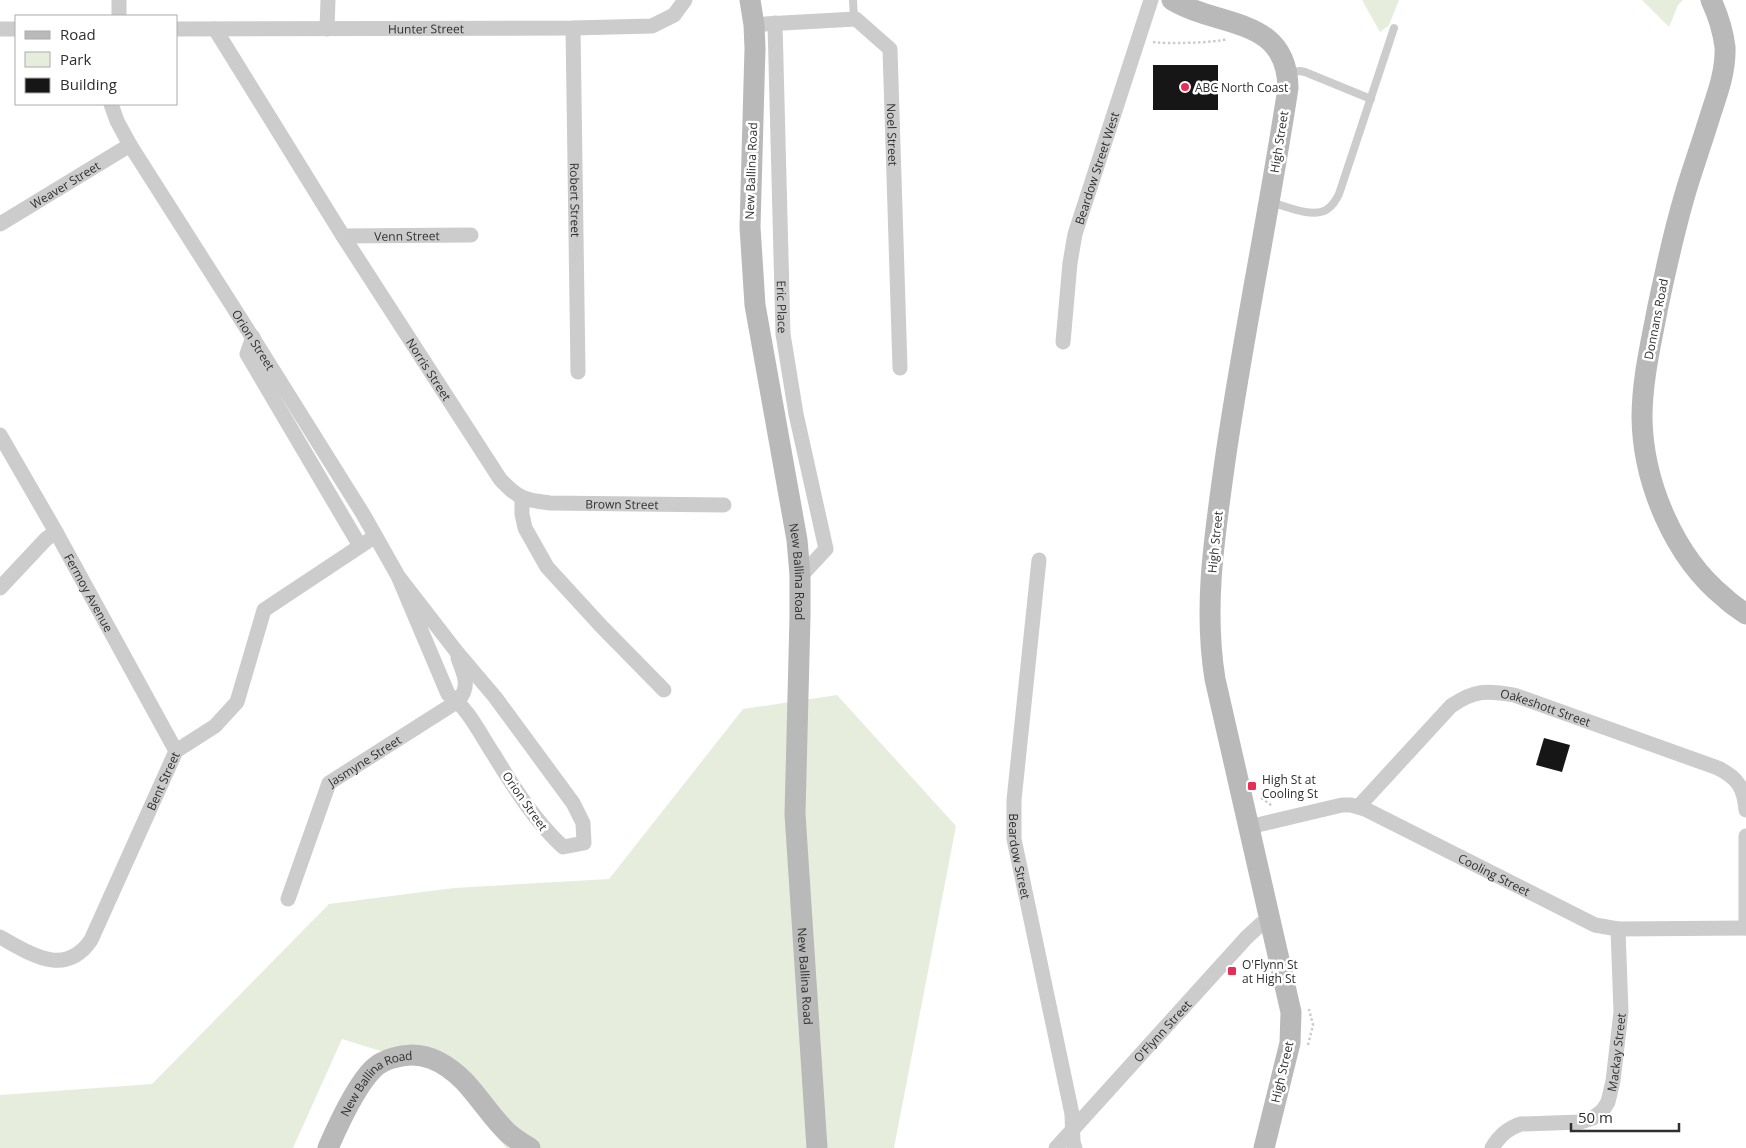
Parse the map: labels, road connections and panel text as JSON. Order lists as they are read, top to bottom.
{
  "streets": {
    "street": [
      "Hunter Street",
      "Noel Street",
      "High Street",
      "Beardow Street West",
      "New Ballina Road",
      "Weaver Street",
      "Robert Street",
      "Venn Street",
      "Eric Place",
      "Donnans Road",
      "Orion Street",
      "Norris Street",
      "Brown Street",
      "Fermoy Avenue",
      "Oakeshott Street",
      "Jasmyne Street",
      "Bent Street",
      "Beardow Street",
      "Cooling Street",
      "O'Flynn Street",
      "Mackay Street"
    ]
  },
  "crossings": [
    ["Hunter Street", "Robert Street"],
    ["Hunter Street", "Norris Street"],
    ["High Street", "Cooling Street"],
    ["High Street", "O'Flynn Street"],
    ["New Ballina Road", "Eric Place"],
    ["Weaver Street", "Orion Street"],
    ["Venn Street", "Norris Street"],
    ["Orion Street", "Jasmyne Street"],
    ["Orion Street", "Bent Street"],
    ["Norris Street", "Brown Street"],
    ["Fermoy Avenue", "Bent Street"],
    ["Oakeshott Street", "Cooling Street"],
    ["Beardow Street", "O'Flynn Street"],
    ["Cooling Street", "Mackay Street"]
  ],
  "places": {
    "other": ["ABC North Coast"],
    "transit": ["High St at Cooling St", "O'Flynn St at High St"]
  },
  "legend": ["Road", "Park", "Building"],
  "scale_bar": "50 m"
}
